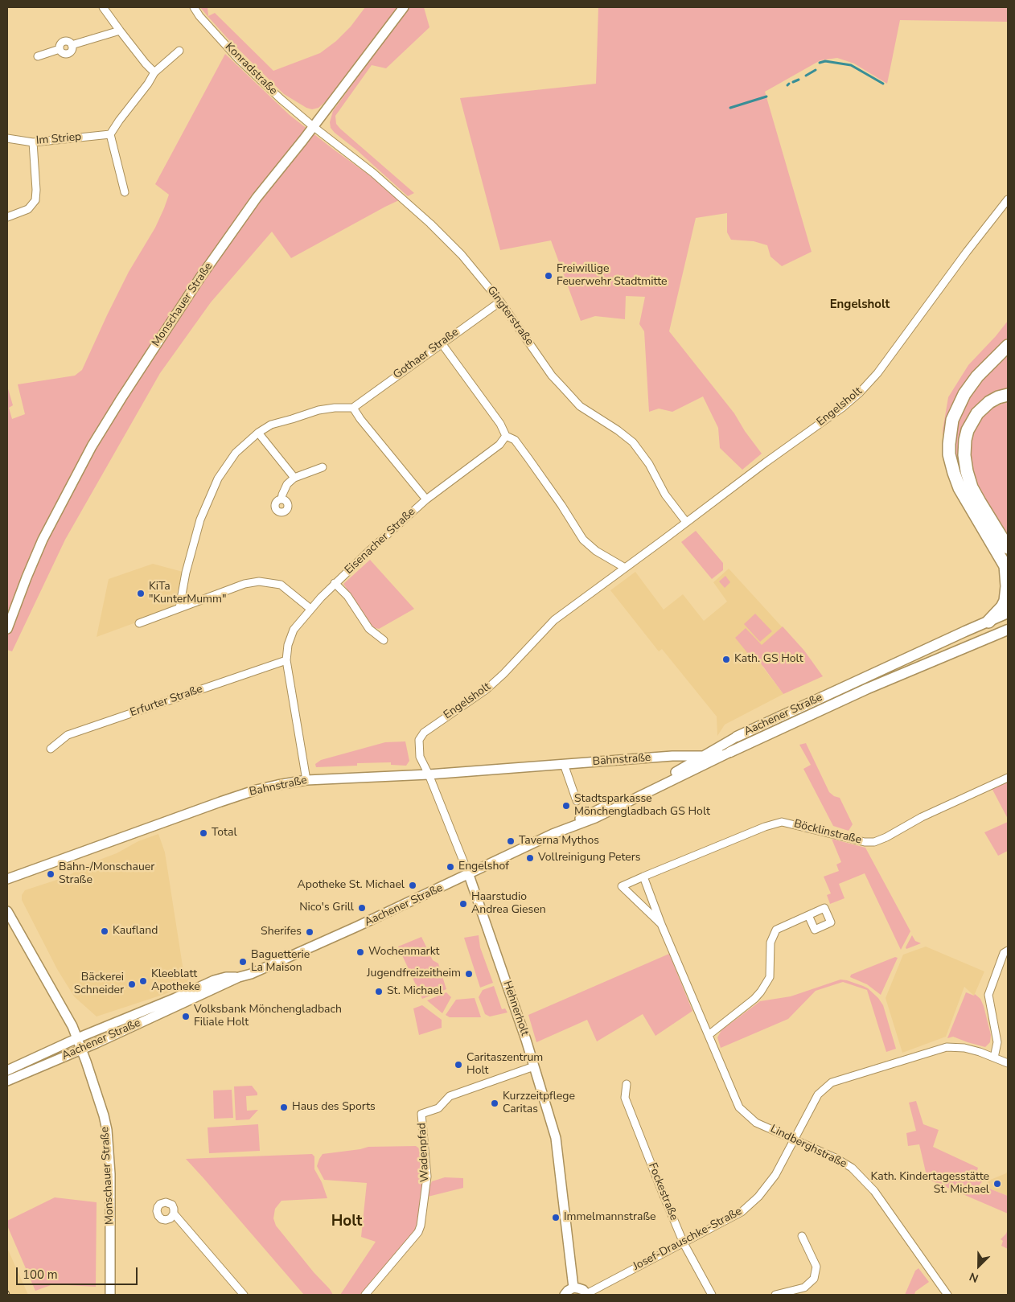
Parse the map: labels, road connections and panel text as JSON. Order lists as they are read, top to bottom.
{
  "streets": {
    "main road": [
      "Monschauer Straße",
      "Aachener Straße",
      "Bahnstraße",
      "Hehnerholt"
    ],
    "street": [
      "Konradstraße",
      "Im Striep",
      "Gingterstraße",
      "Gothaer Straße",
      "Engelsholt",
      "Eisenacher Straße",
      "Erfurter Straße",
      "Böcklinstraße",
      "Lindberghstraße",
      "Wadenpfad",
      "Fockestraße",
      "Josef-Drauschke-Straße"
    ]
  },
  "crossings": [
    ["Konradstraße", "Monschauer Straße"],
    ["Konradstraße", "Gingterstraße"],
    ["Monschauer Straße", "Gingterstraße"],
    ["Monschauer Straße", "Aachener Straße"],
    ["Gingterstraße", "Gothaer Straße"],
    ["Gingterstraße", "Engelsholt"],
    ["Engelsholt", "Aachener Straße"],
    ["Engelsholt", "Bahnstraße"],
    ["Engelsholt", "Hehnerholt"],
    ["Eisenacher Straße", "Erfurter Straße"],
    ["Eisenacher Straße", "Bahnstraße"],
    ["Aachener Straße", "Bahnstraße"],
    ["Aachener Straße", "Hehnerholt"],
    ["Böcklinstraße", "Lindberghstraße"],
    ["Hehnerholt", "Wadenpfad"],
    ["Lindberghstraße", "Josef-Drauschke-Straße"],
    ["Fockestraße", "Josef-Drauschke-Straße"]
  ],
  "districts": ["Engelsholt", "Holt"],
  "places": [
    "Freiwillige Feuerwehr Stadtmitte",
    "KiTa \"KunterMumm\"",
    "Kath. GS Holt",
    "Stadtsparkasse Mönchengladbach GS Holt",
    "Total",
    "Taverna Mythos",
    "Vollreinigung Peters",
    "Engelshof",
    "Bahn-/Monschauer Straße",
    "Apotheke St. Michael",
    "Haarstudio Andrea Giesen",
    "Nico's Grill",
    "Kaufland",
    "Sherifes",
    "Wochenmarkt",
    "Baguetterie La Maison",
    "Jugendfreizeitheim",
    "Kleeblatt Apotheke",
    "Bäckerei Schneider",
    "St. Michael",
    "Volksbank Mönchengladbach Filiale Holt",
    "Caritaszentrum Holt",
    "Kurzzeitpflege Caritas",
    "Haus des Sports",
    "Kath. Kindertagesstätte St. Michael",
    "Immelmannstraße"
  ],
  "scale_bar": "100 m",
  "north": "bottom left"
}
